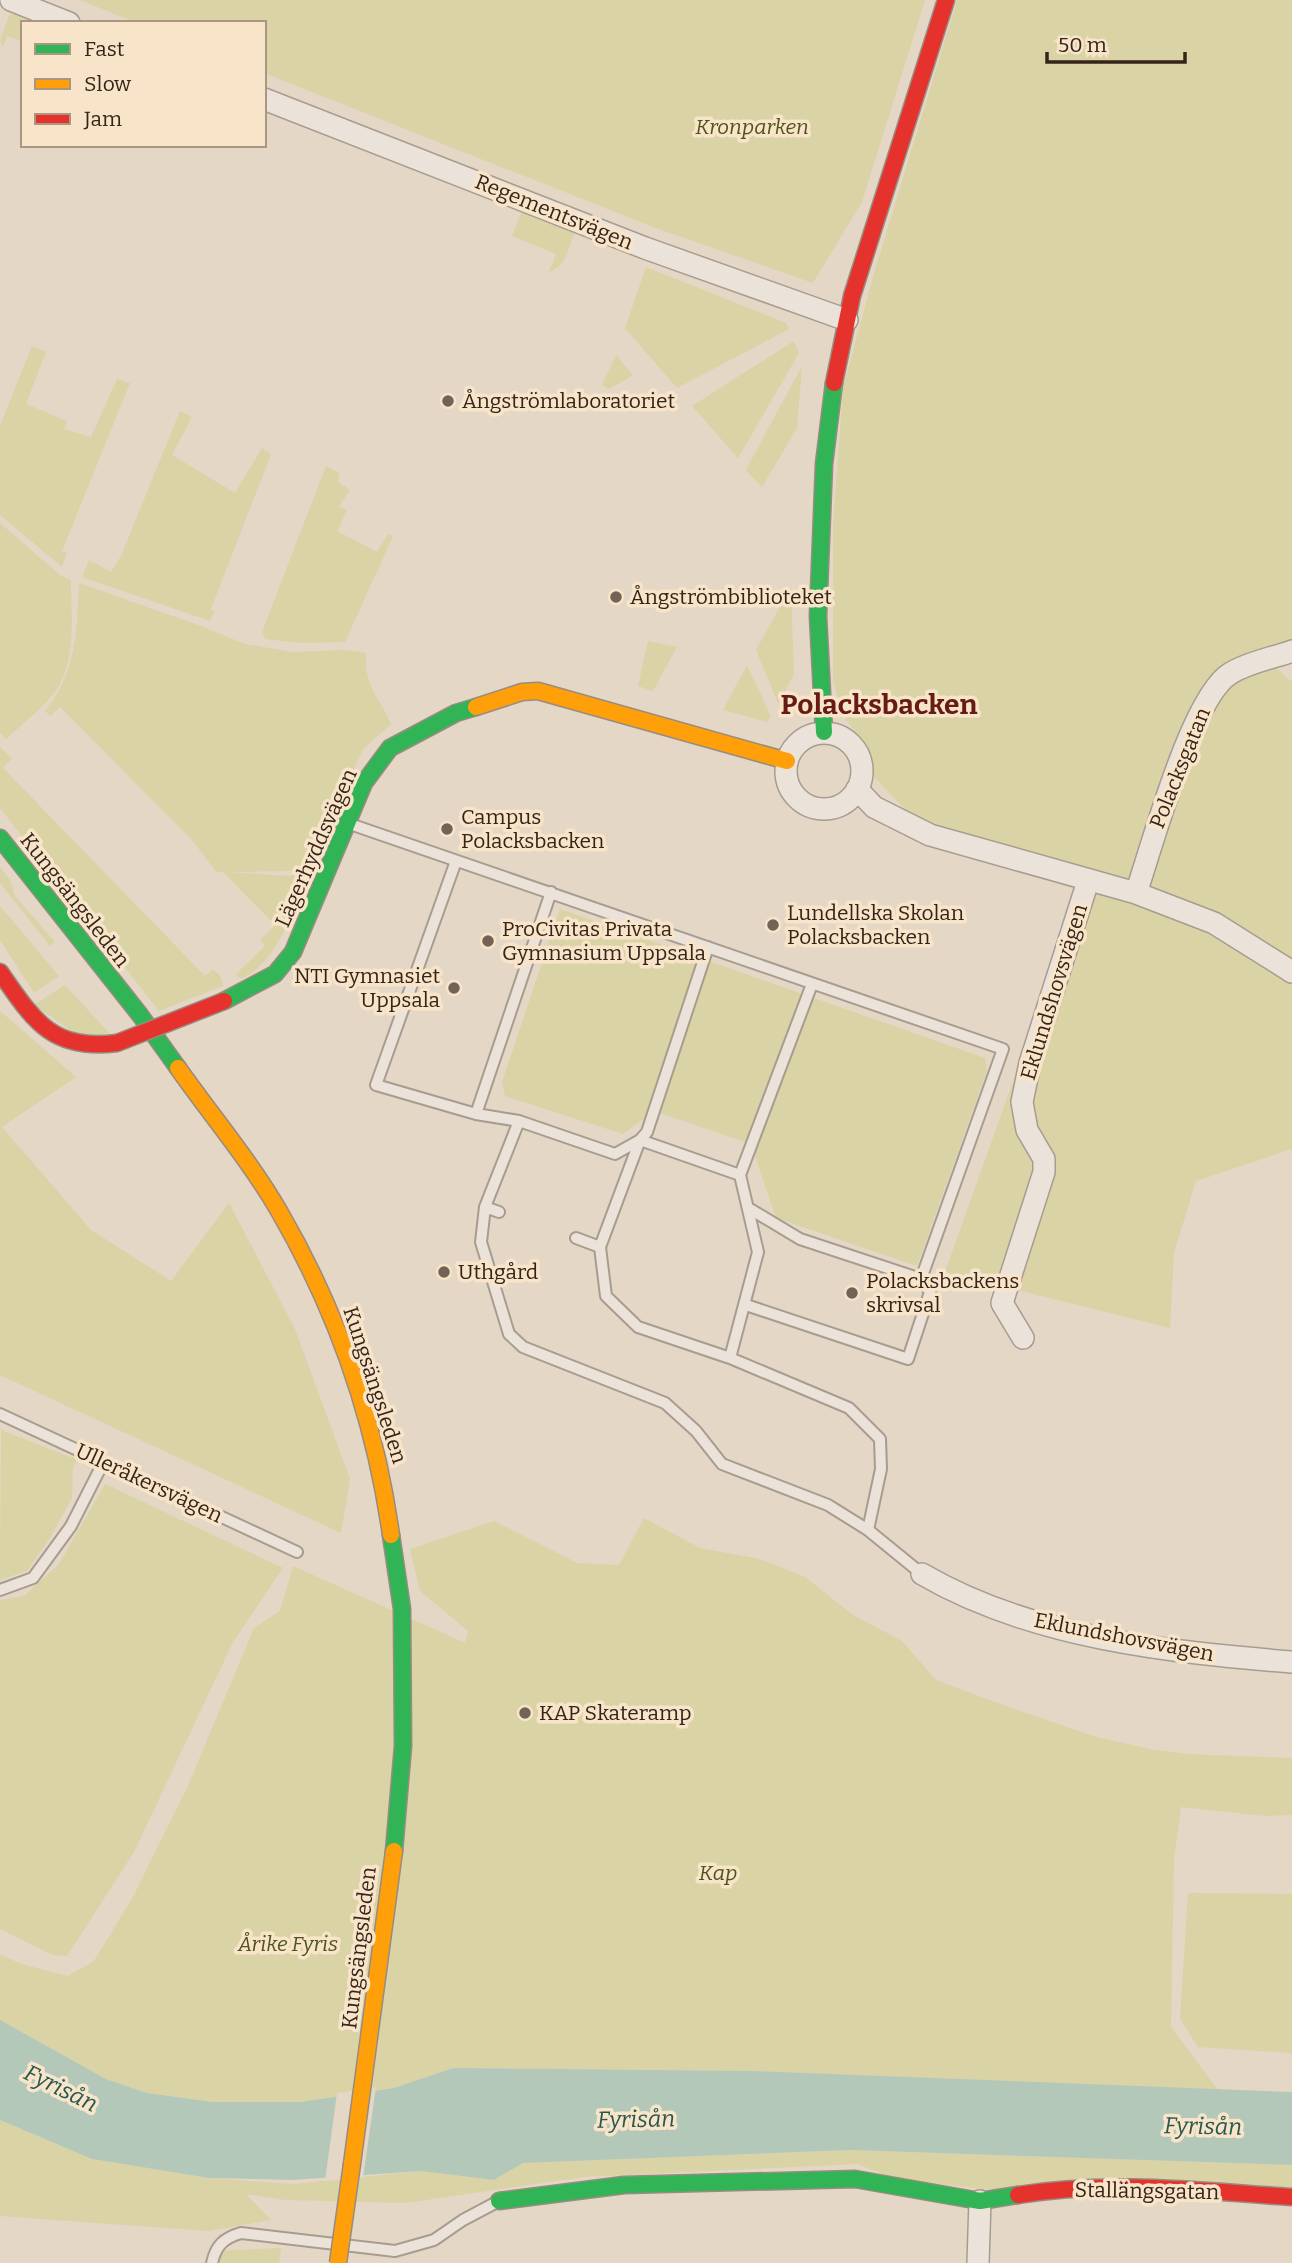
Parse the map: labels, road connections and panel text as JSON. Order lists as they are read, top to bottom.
{
  "streets": {
    "street": [
      "Regementsvägen",
      "Polacksgatan",
      "Lägerhyddsvägen",
      "Kungsängsleden",
      "Eklundshovsvägen",
      "Stallängsgatan"
    ],
    "lane": ["Ulleråkersvägen"]
  },
  "crossings": [
    ["Polacksgatan", "Eklundshovsvägen"],
    ["Lägerhyddsvägen", "Eklundshovsvägen"]
  ],
  "districts": ["Polacksbacken"],
  "water": ["Fyrisån"],
  "parks": ["Kronparken", "Kap", "Årike Fyris"],
  "places": [
    "Ångströmlaboratoriet",
    "Ångströmbiblioteket",
    "Campus Polacksbacken",
    "Lundellska Skolan Polacksbacken",
    "ProCivitas Privata Gymnasium Uppsala",
    "NTI Gymnasiet Uppsala",
    "Uthgård",
    "Polacksbackens skrivsal",
    "KAP Skateramp"
  ],
  "legend": ["Fast", "Slow", "Jam"],
  "scale_bar": "50 m"
}
